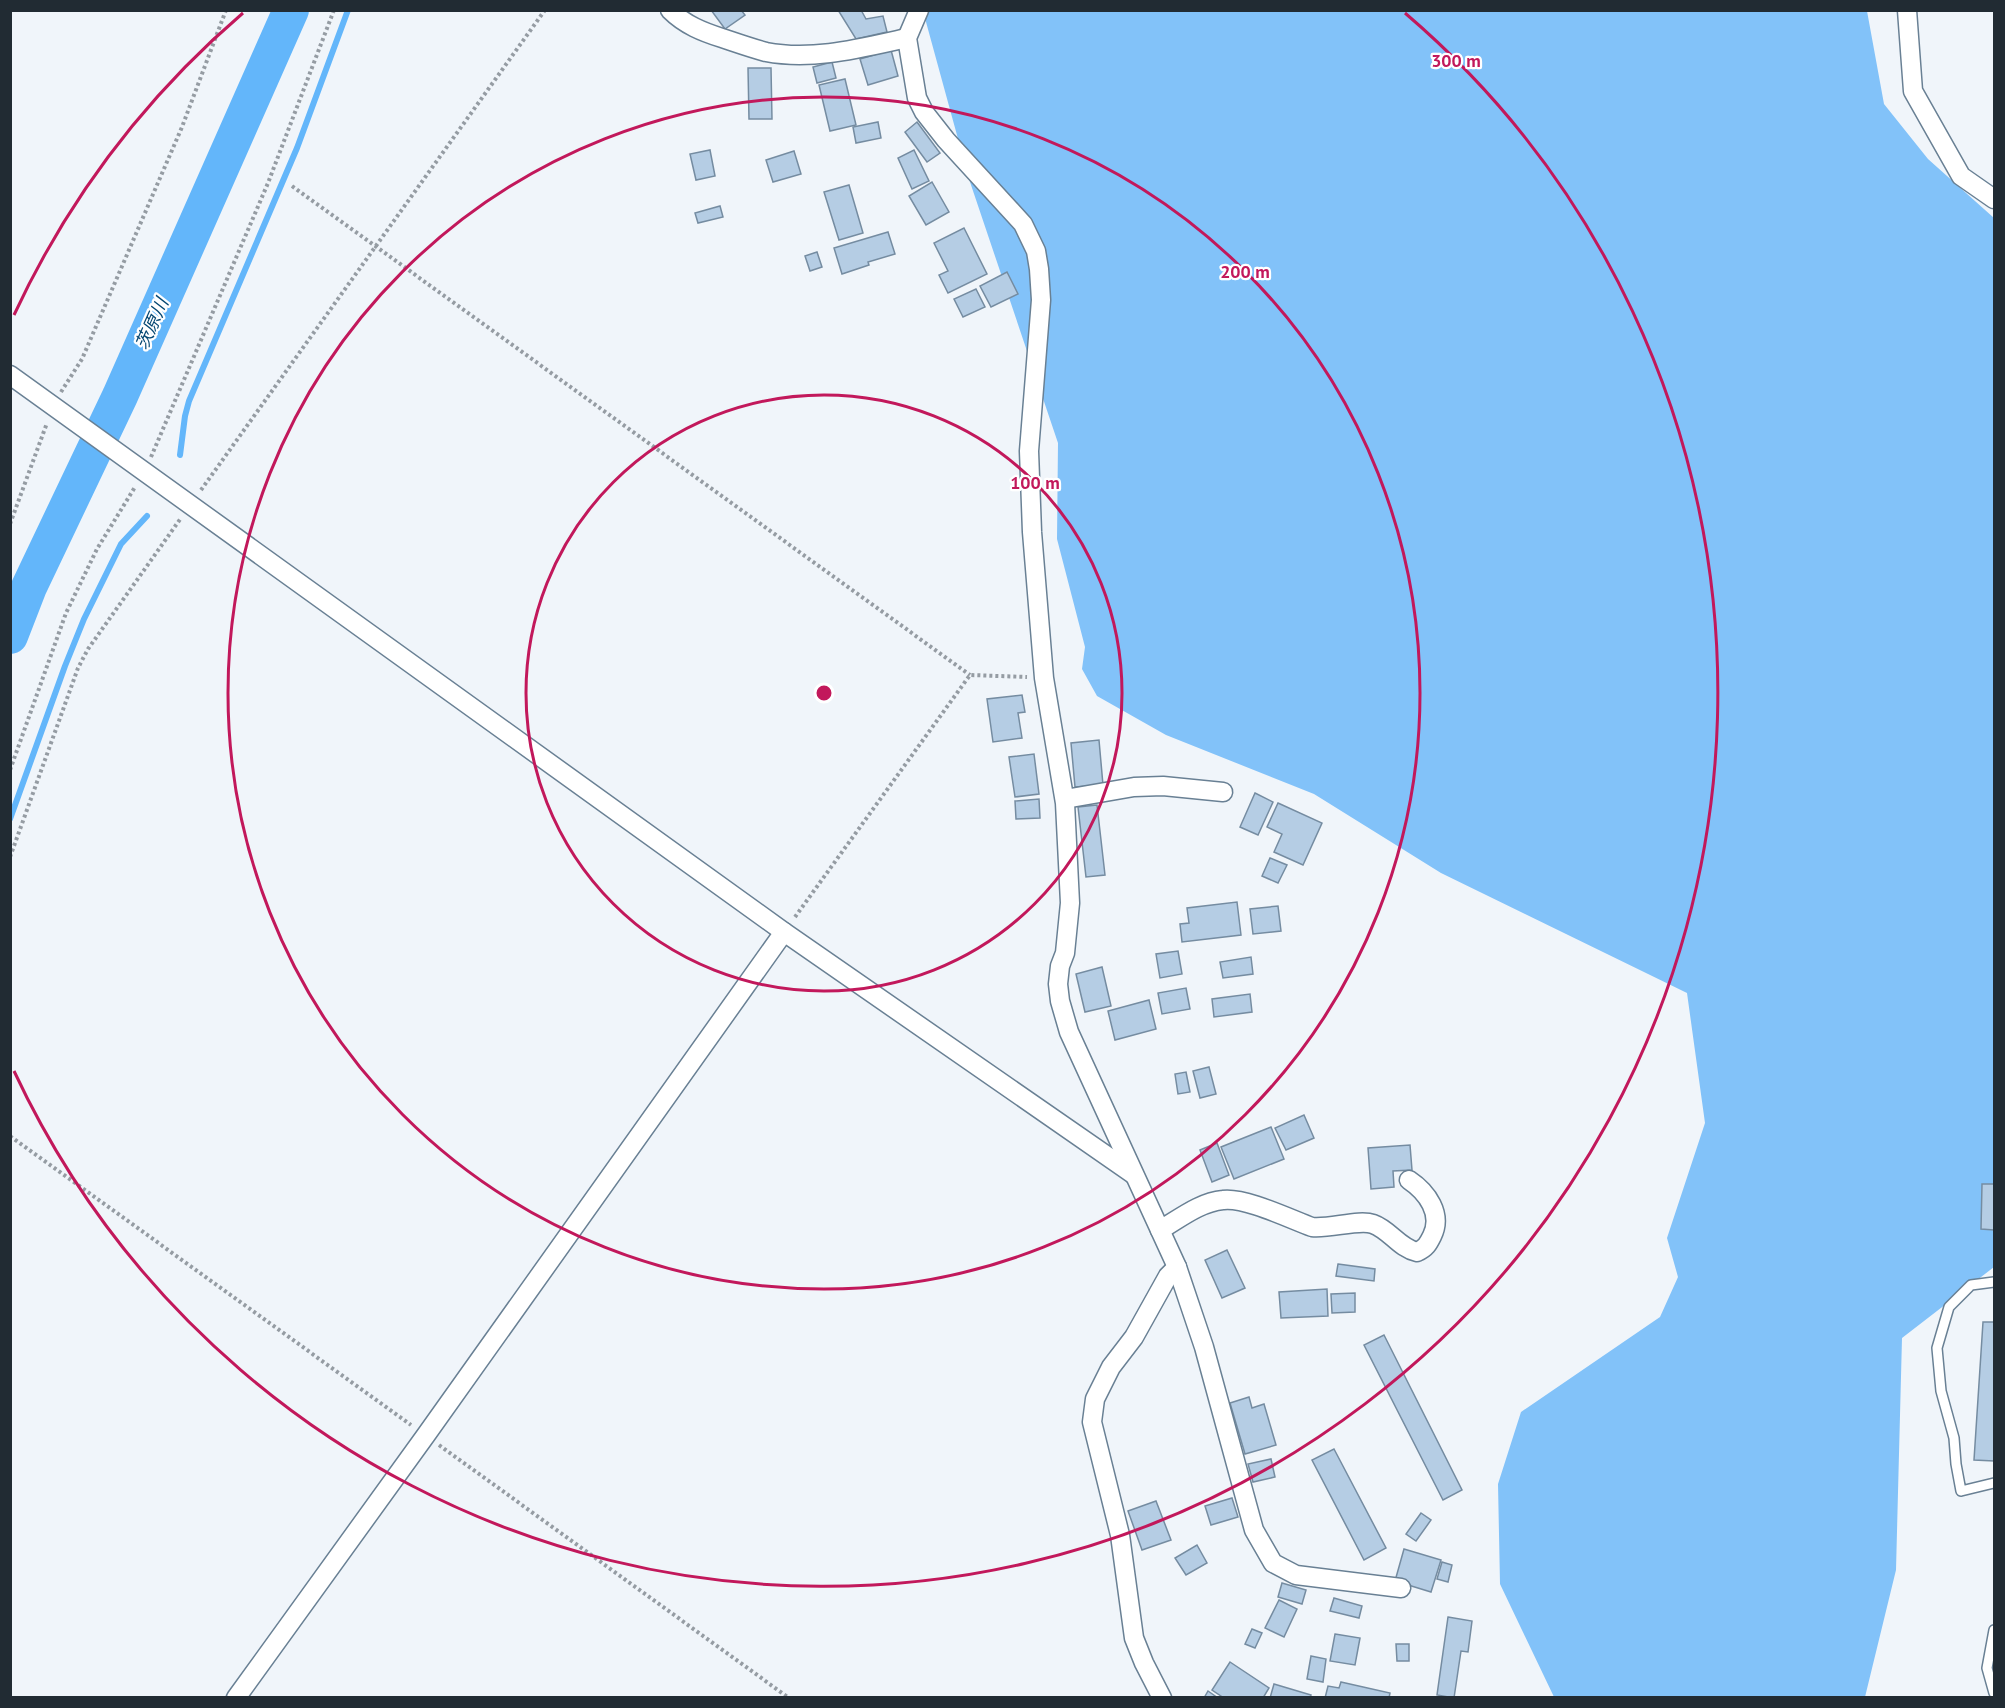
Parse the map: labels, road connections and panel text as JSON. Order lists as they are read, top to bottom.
{
  "water": ["茨原川"],
  "rings": ["300 m", "200 m", "100 m"]
}
